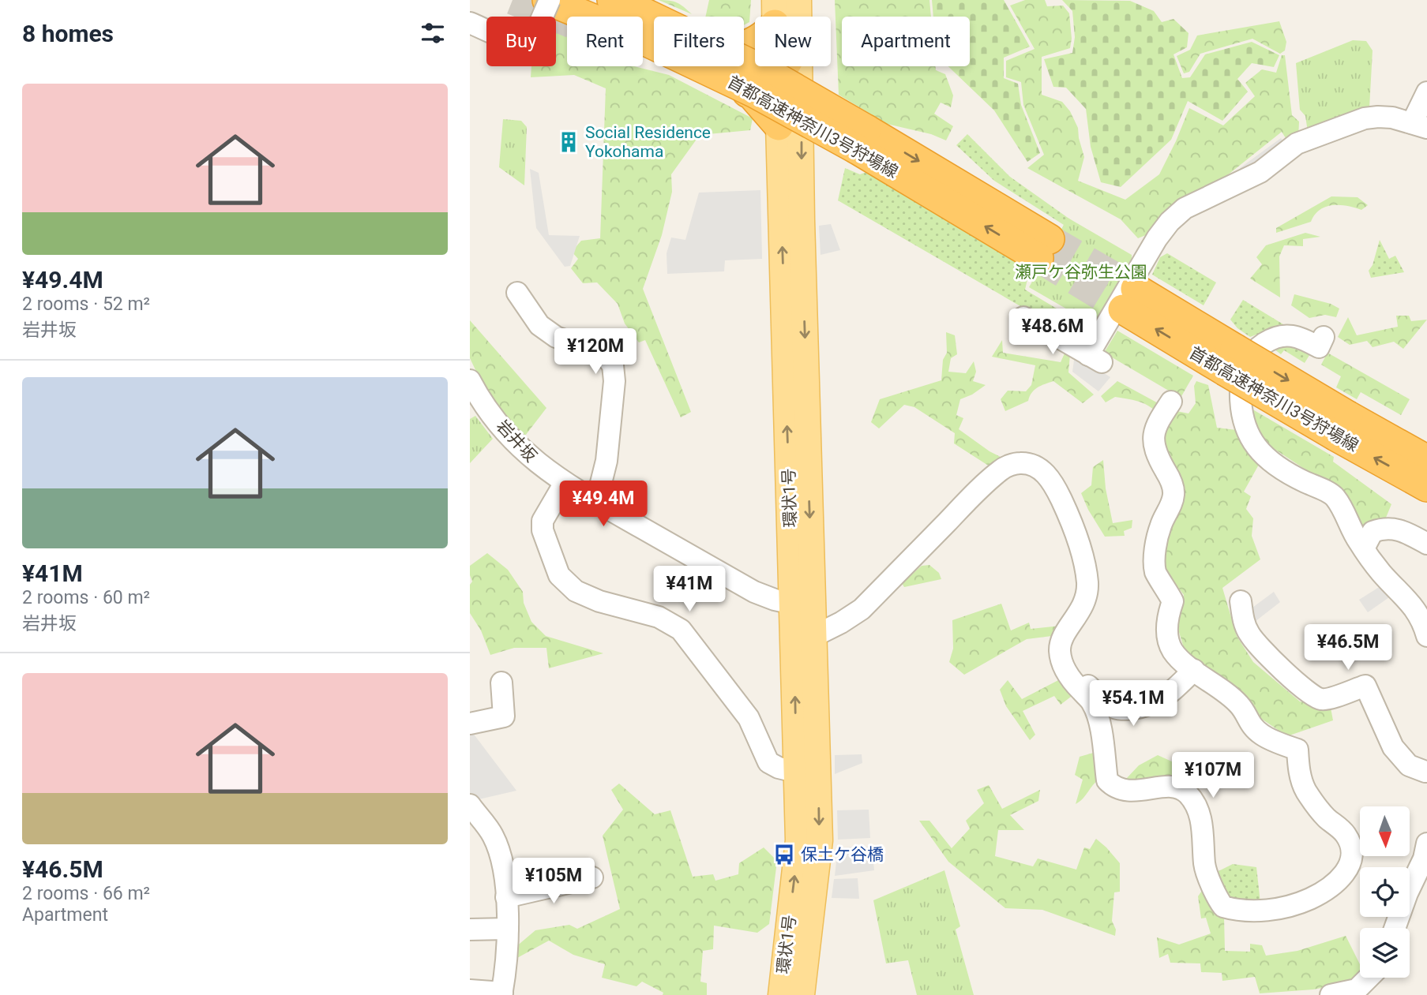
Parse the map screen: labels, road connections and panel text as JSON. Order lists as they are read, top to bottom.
{
  "streets": {
    "highway": ["首都高速神奈川3号狩場線"],
    "main road": ["環状1号"],
    "street": ["岩井坂"]
  },
  "crossings": [
    ["岩井坂", "環状1号"]
  ],
  "parks": ["瀬戸ケ谷弥生公園"],
  "places": {
    "building": ["Social Residence Yokohama"],
    "bus stop": ["保土ケ谷橋"]
  },
  "north": "bottom",
  "page": {
    "heading": "8 homes",
    "chip": [
      "Buy",
      "Rent",
      "Filters",
      "New",
      "Apartment"
    ],
    "list": [
      {
        "name": "¥49.4M",
        "note": "2 rooms · 52 m² · 岩井坂"
      },
      {
        "name": "¥41M",
        "note": "2 rooms · 60 m² · 岩井坂"
      },
      {
        "name": "¥46.5M",
        "note": "2 rooms · 66 m² · Apartment"
      }
    ],
    "price": [
      "¥48.6M",
      "¥120M",
      "¥49.4M",
      "¥41M",
      "¥46.5M",
      "¥54.1M",
      "¥107M",
      "¥105M"
    ]
  }
}
